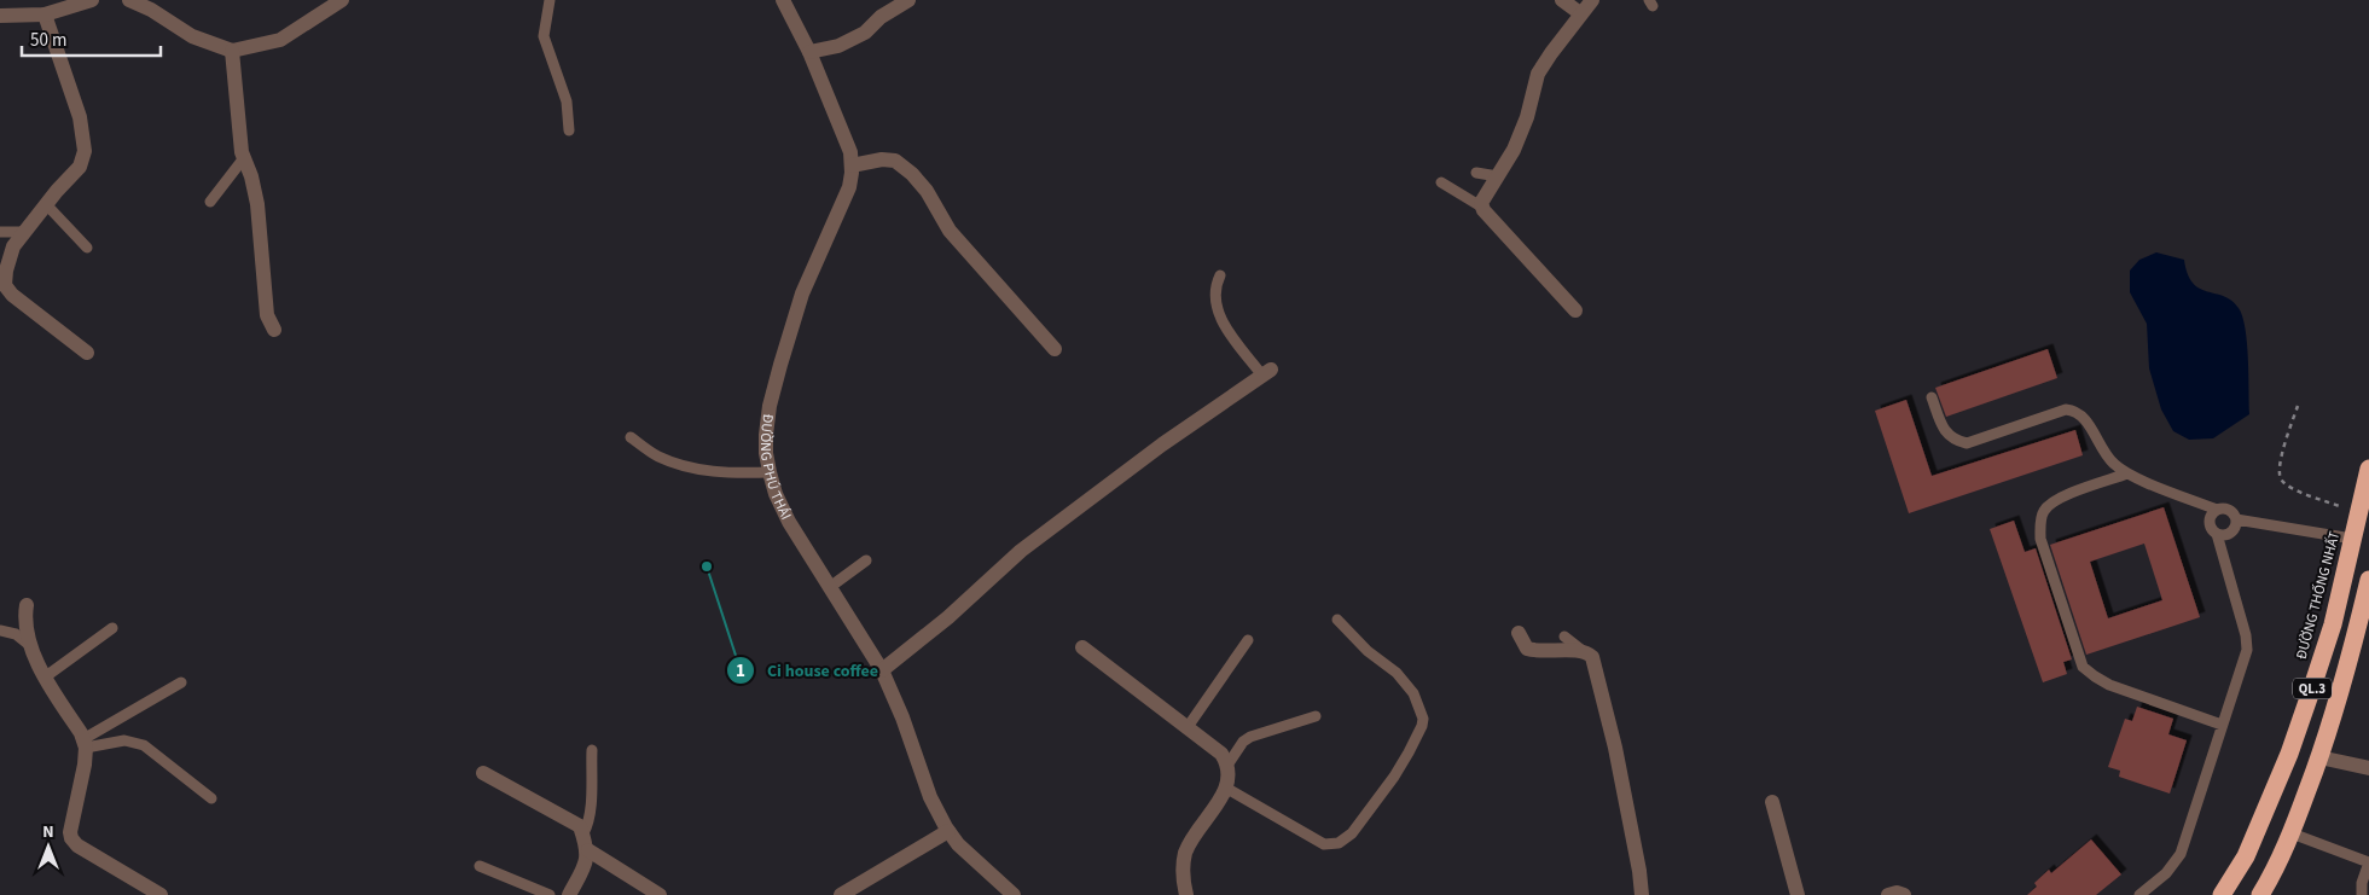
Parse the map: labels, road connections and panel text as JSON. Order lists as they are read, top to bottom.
{
  "streets": {
    "highway": ["ĐƯỜNG THỐNG NHẤT", "QL.3"],
    "street": ["ĐƯỜNG PHÚ THÁI"]
  },
  "places": ["Ci house coffee"],
  "scale_bar": "50 m",
  "north": "top"
}
